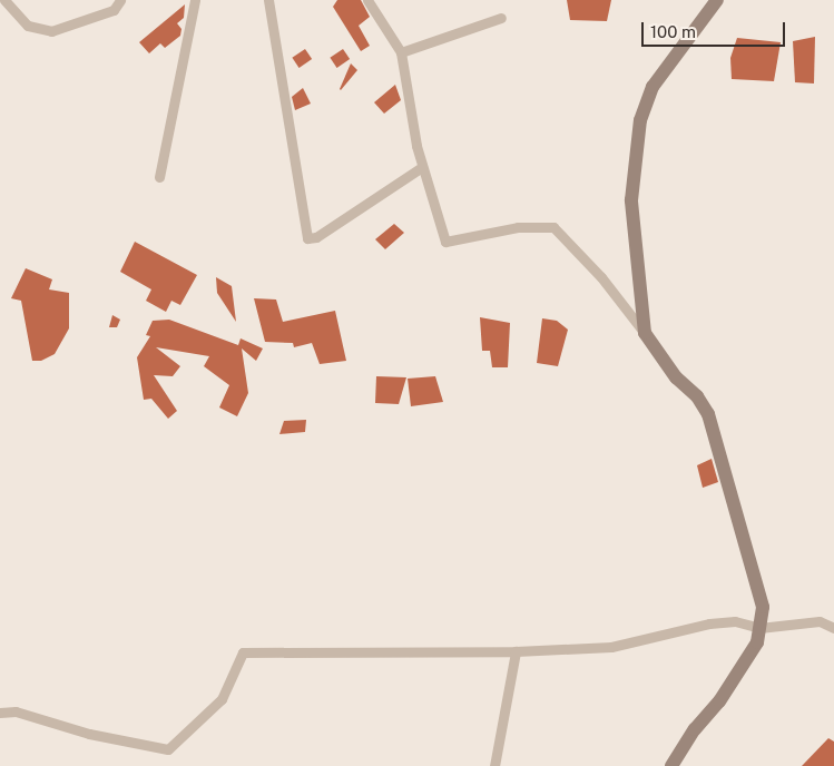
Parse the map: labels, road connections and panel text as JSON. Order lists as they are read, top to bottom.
{
  "scale_bar": "100 m"
}
